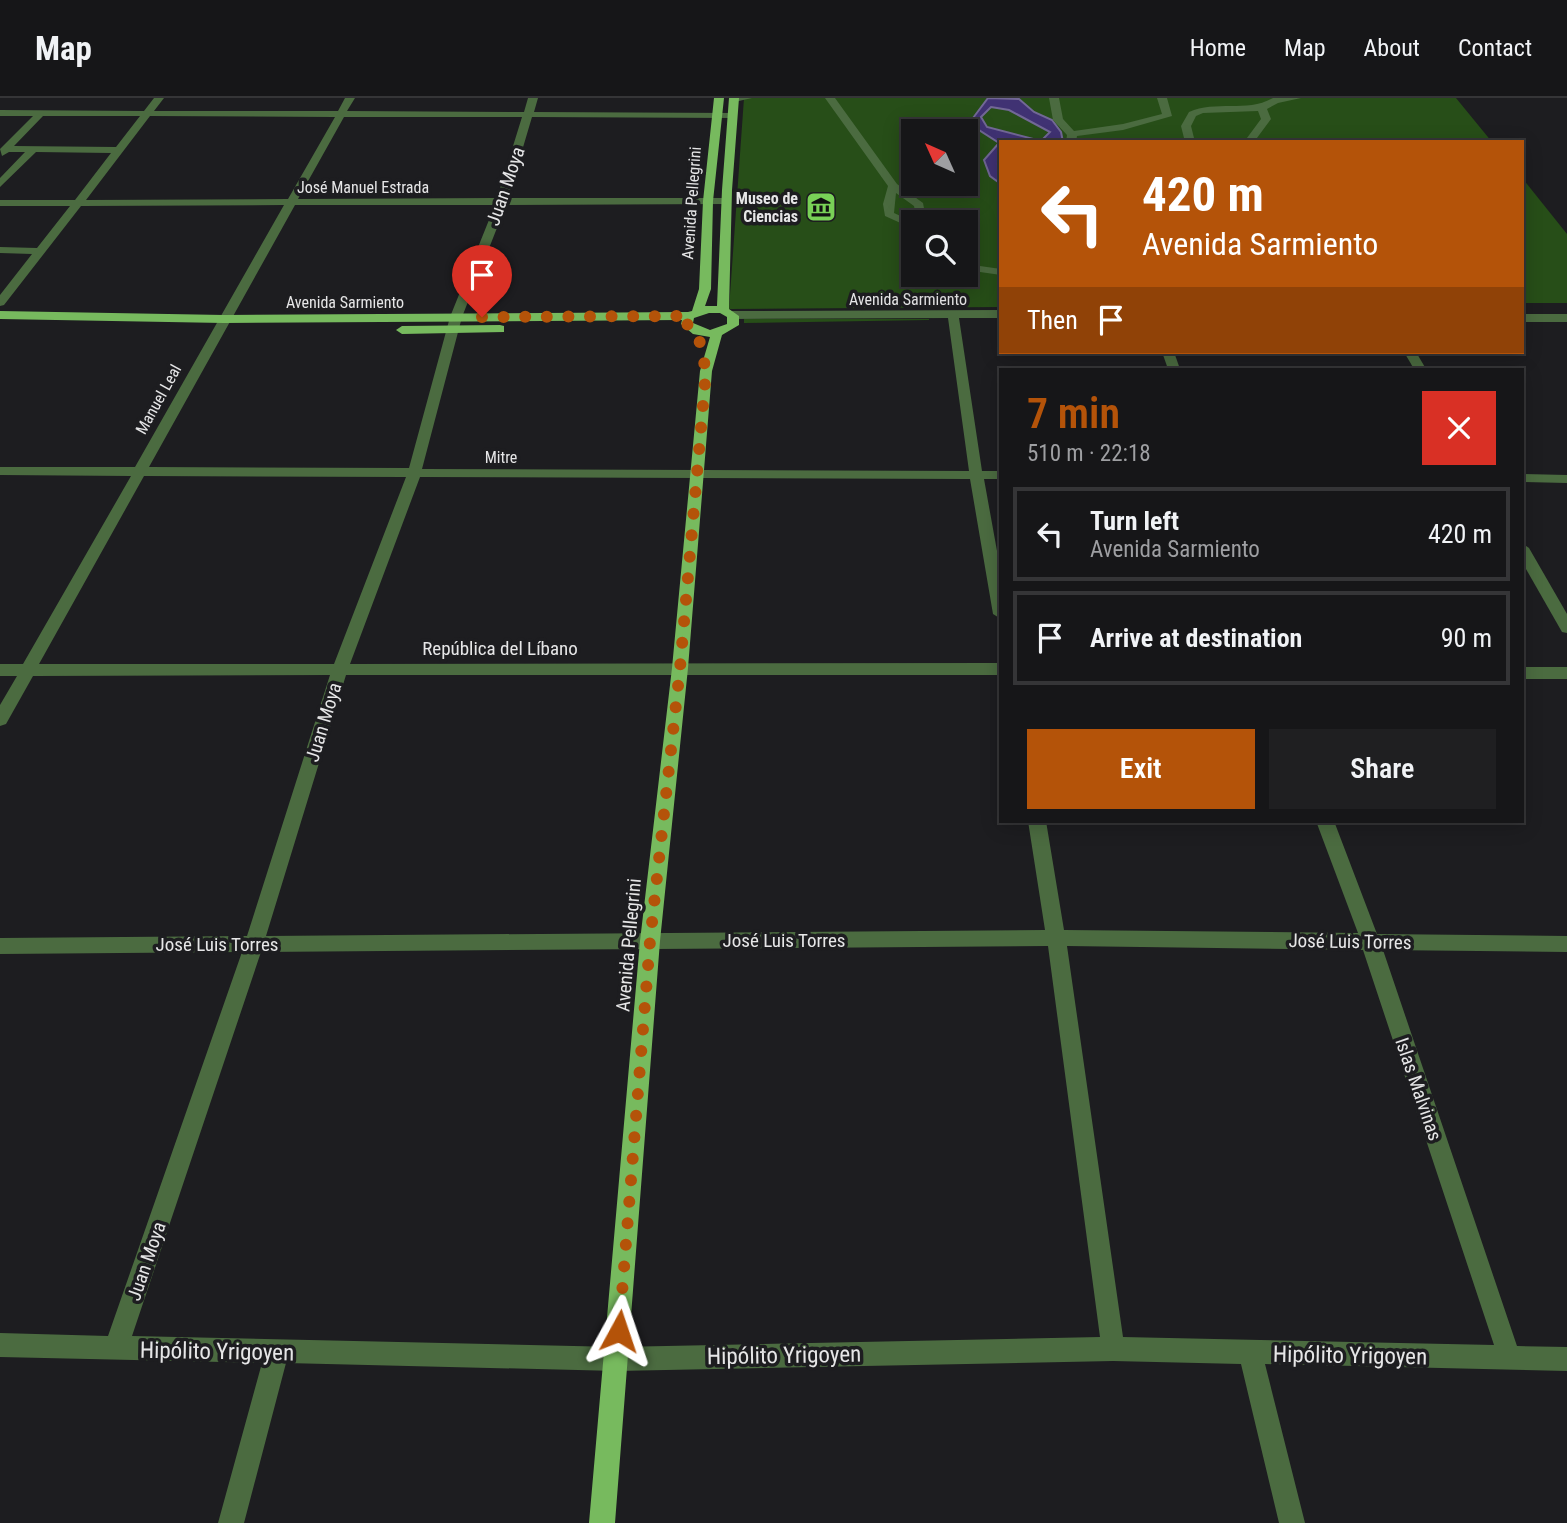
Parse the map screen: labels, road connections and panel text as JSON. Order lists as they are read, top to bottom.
{
  "streets": {
    "main road": ["Avenida Pellegrini", "Avenida Sarmiento"],
    "street": [
      "Juan Moya",
      "José Manuel Estrada",
      "Manuel Leal",
      "Mitre",
      "República del Líbano",
      "José Luis Torres",
      "Islas Malvinas",
      "Hipólito Yrigoyen"
    ]
  },
  "crossings": [
    ["Juan Moya", "José Manuel Estrada"],
    ["Juan Moya", "Avenida Sarmiento"],
    ["Juan Moya", "Mitre"],
    ["Juan Moya", "República del Líbano"],
    ["Juan Moya", "José Luis Torres"],
    ["Juan Moya", "Hipólito Yrigoyen"],
    ["José Manuel Estrada", "Avenida Pellegrini"],
    ["José Manuel Estrada", "Manuel Leal"],
    ["Avenida Pellegrini", "Avenida Sarmiento"],
    ["Avenida Pellegrini", "Mitre"],
    ["Avenida Pellegrini", "República del Líbano"],
    ["Avenida Pellegrini", "José Luis Torres"],
    ["Avenida Pellegrini", "Hipólito Yrigoyen"],
    ["Avenida Sarmiento", "Manuel Leal"],
    ["Manuel Leal", "Mitre"],
    ["Manuel Leal", "República del Líbano"],
    ["José Luis Torres", "Islas Malvinas"],
    ["Islas Malvinas", "Hipólito Yrigoyen"]
  ],
  "places": {
    "museum": ["Museo de Ciencias"]
  },
  "north": "top left",
  "page": {
    "header": "Map",
    "nav": [
      "Home",
      "Map",
      "About",
      "Contact"
    ],
    "turn": ["420 m", "Avenida Sarmiento"],
    "then": "Then",
    "heading": ["7 min", "510 m · 22:18"],
    "list": [
      {
        "name": "Turn left",
        "note": "Avenida Sarmiento",
        "value": "420 m"
      },
      {
        "name": "Arrive at destination",
        "value": "90 m"
      }
    ],
    "buttons": ["Exit", "Share"]
  }
}
